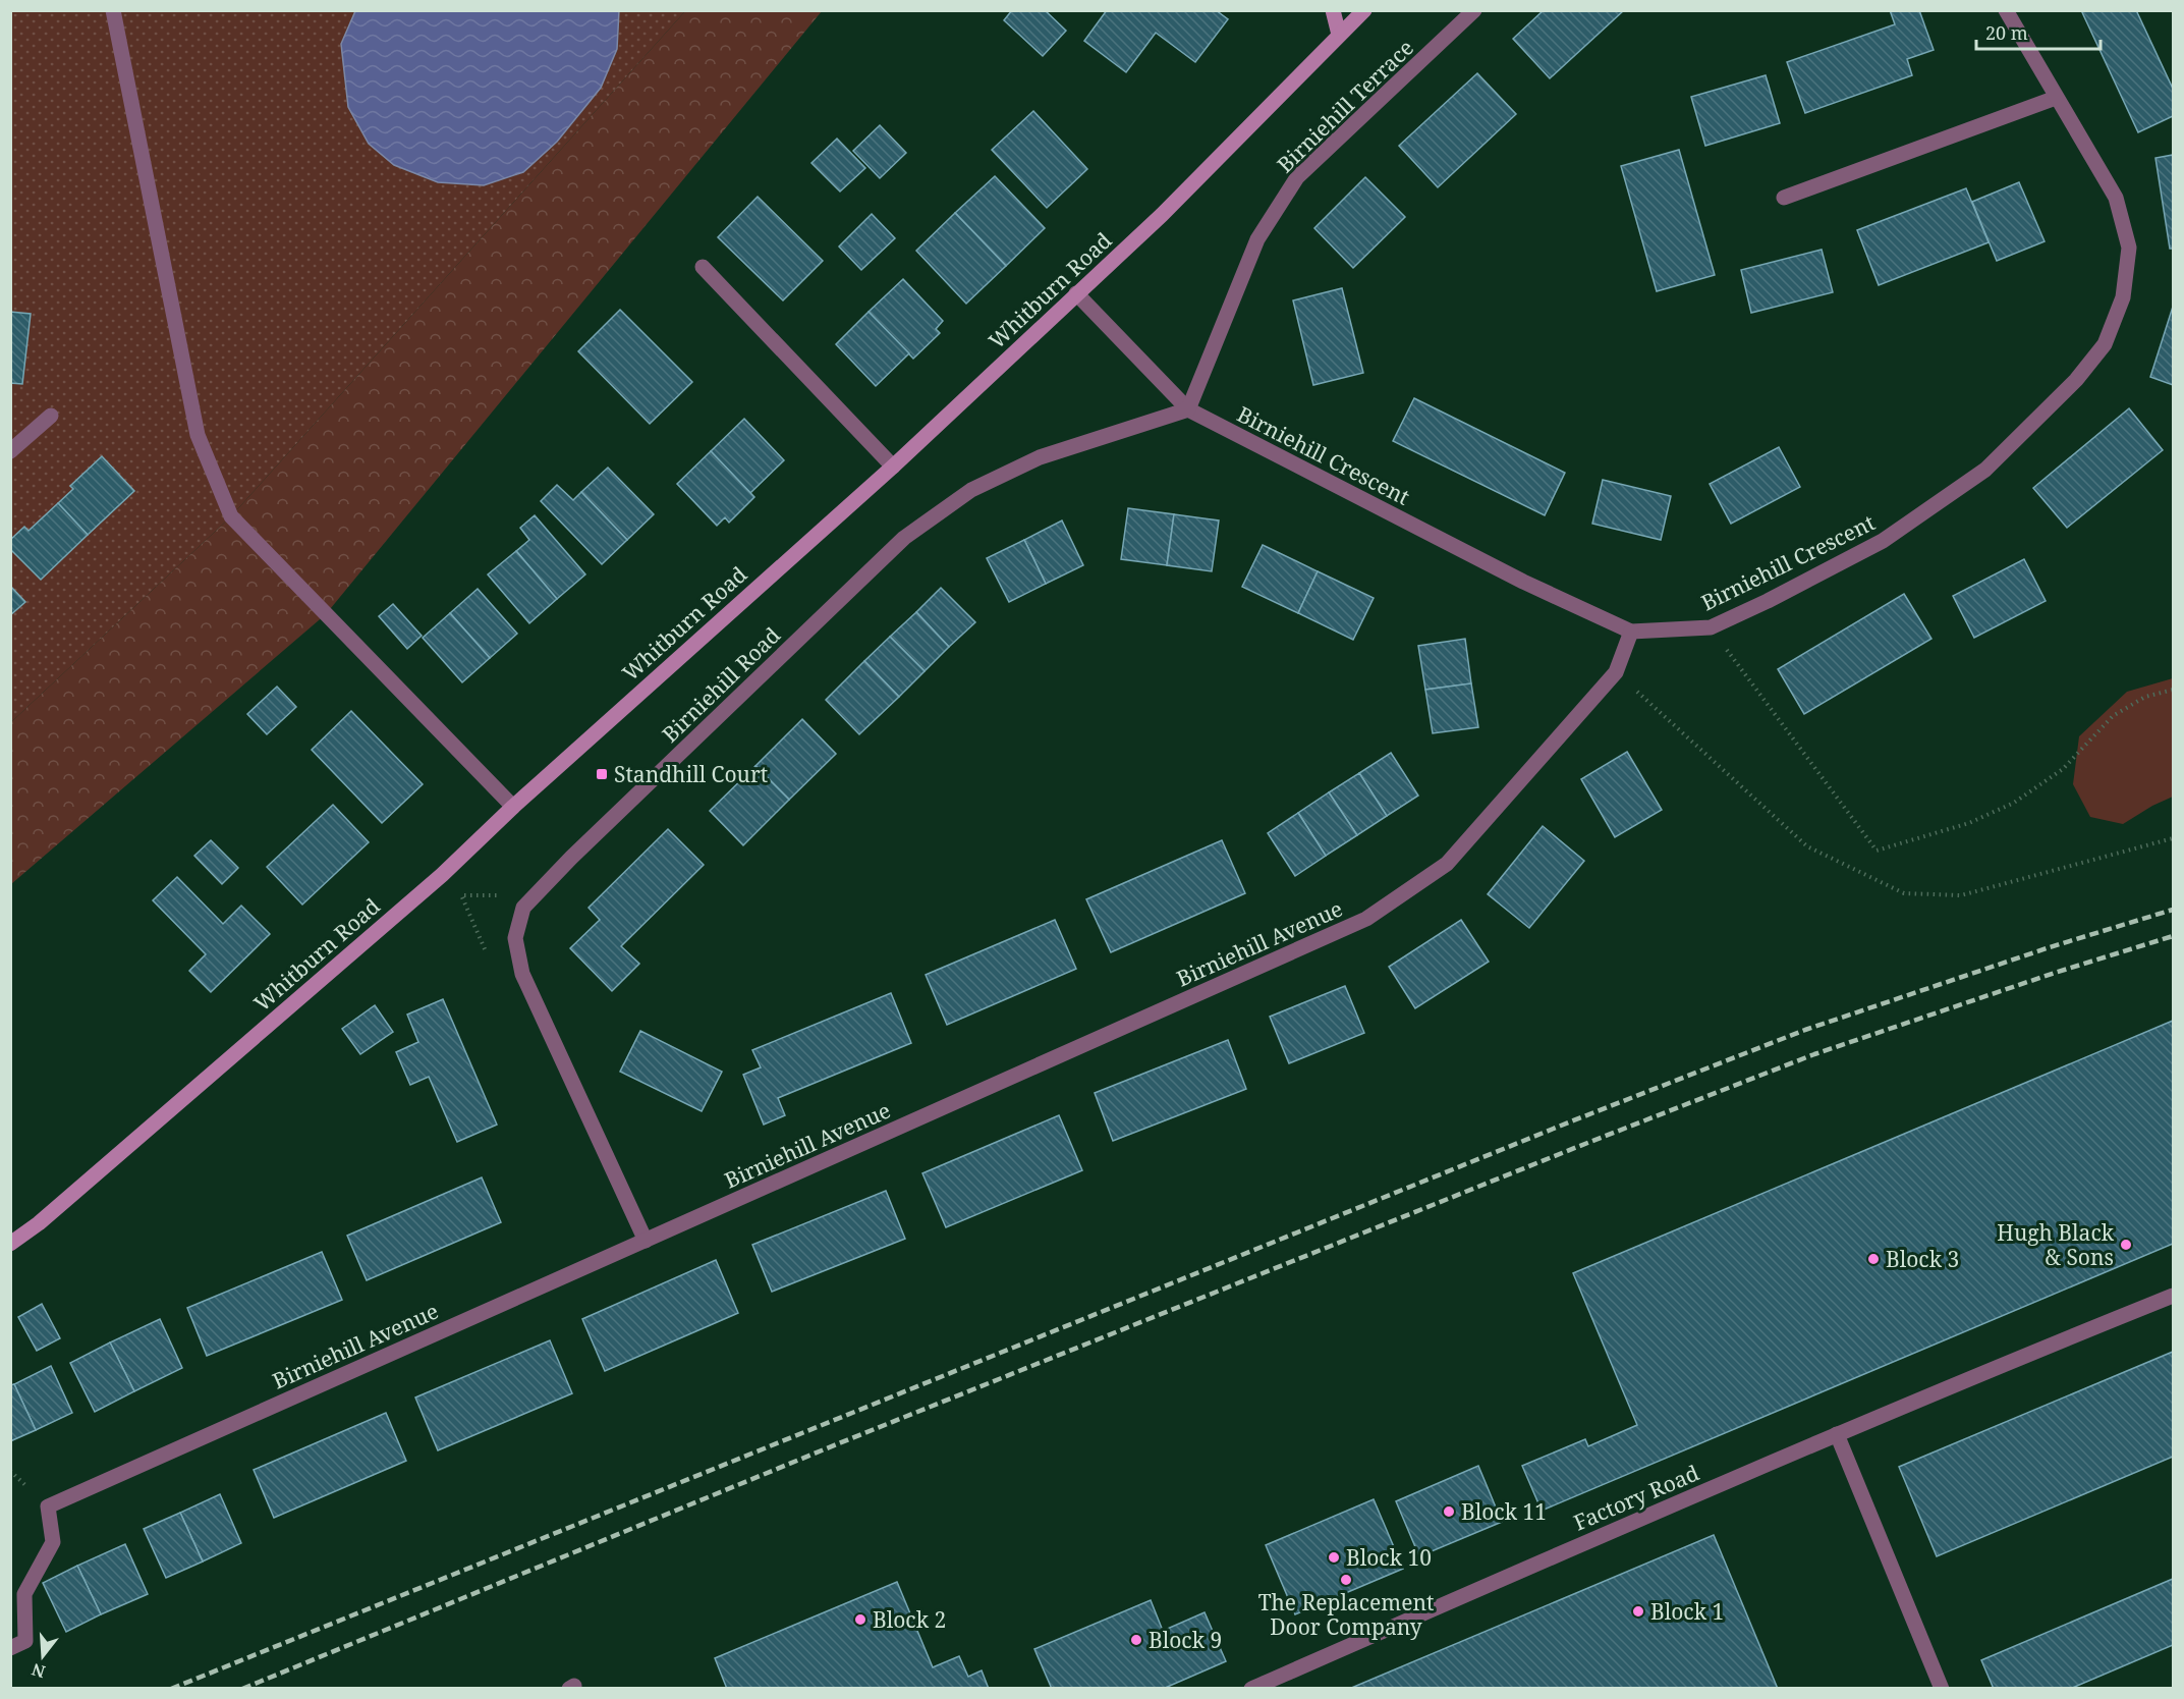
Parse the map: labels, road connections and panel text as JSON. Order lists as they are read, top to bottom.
{
  "streets": {
    "main road": ["Whitburn Road"],
    "street": [
      "Birniehill Terrace",
      "Birniehill Crescent",
      "Birniehill Road",
      "Birniehill Avenue",
      "Factory Road"
    ]
  },
  "crossings": [
    ["Birniehill Terrace", "Birniehill Crescent"],
    ["Birniehill Terrace", "Birniehill Road"],
    ["Whitburn Road", "Birniehill Crescent"],
    ["Birniehill Crescent", "Birniehill Road"],
    ["Birniehill Crescent", "Birniehill Avenue"],
    ["Birniehill Road", "Birniehill Avenue"]
  ],
  "places": {
    "transit": ["Standhill Court"],
    "other": [
      "Hugh Black & Sons",
      "Block 3",
      "Block 11",
      "Block 10",
      "The Replacement Door Company",
      "Block 1",
      "Block 2",
      "Block 9"
    ]
  },
  "scale_bar": "20 m",
  "north": "bottom"
}
